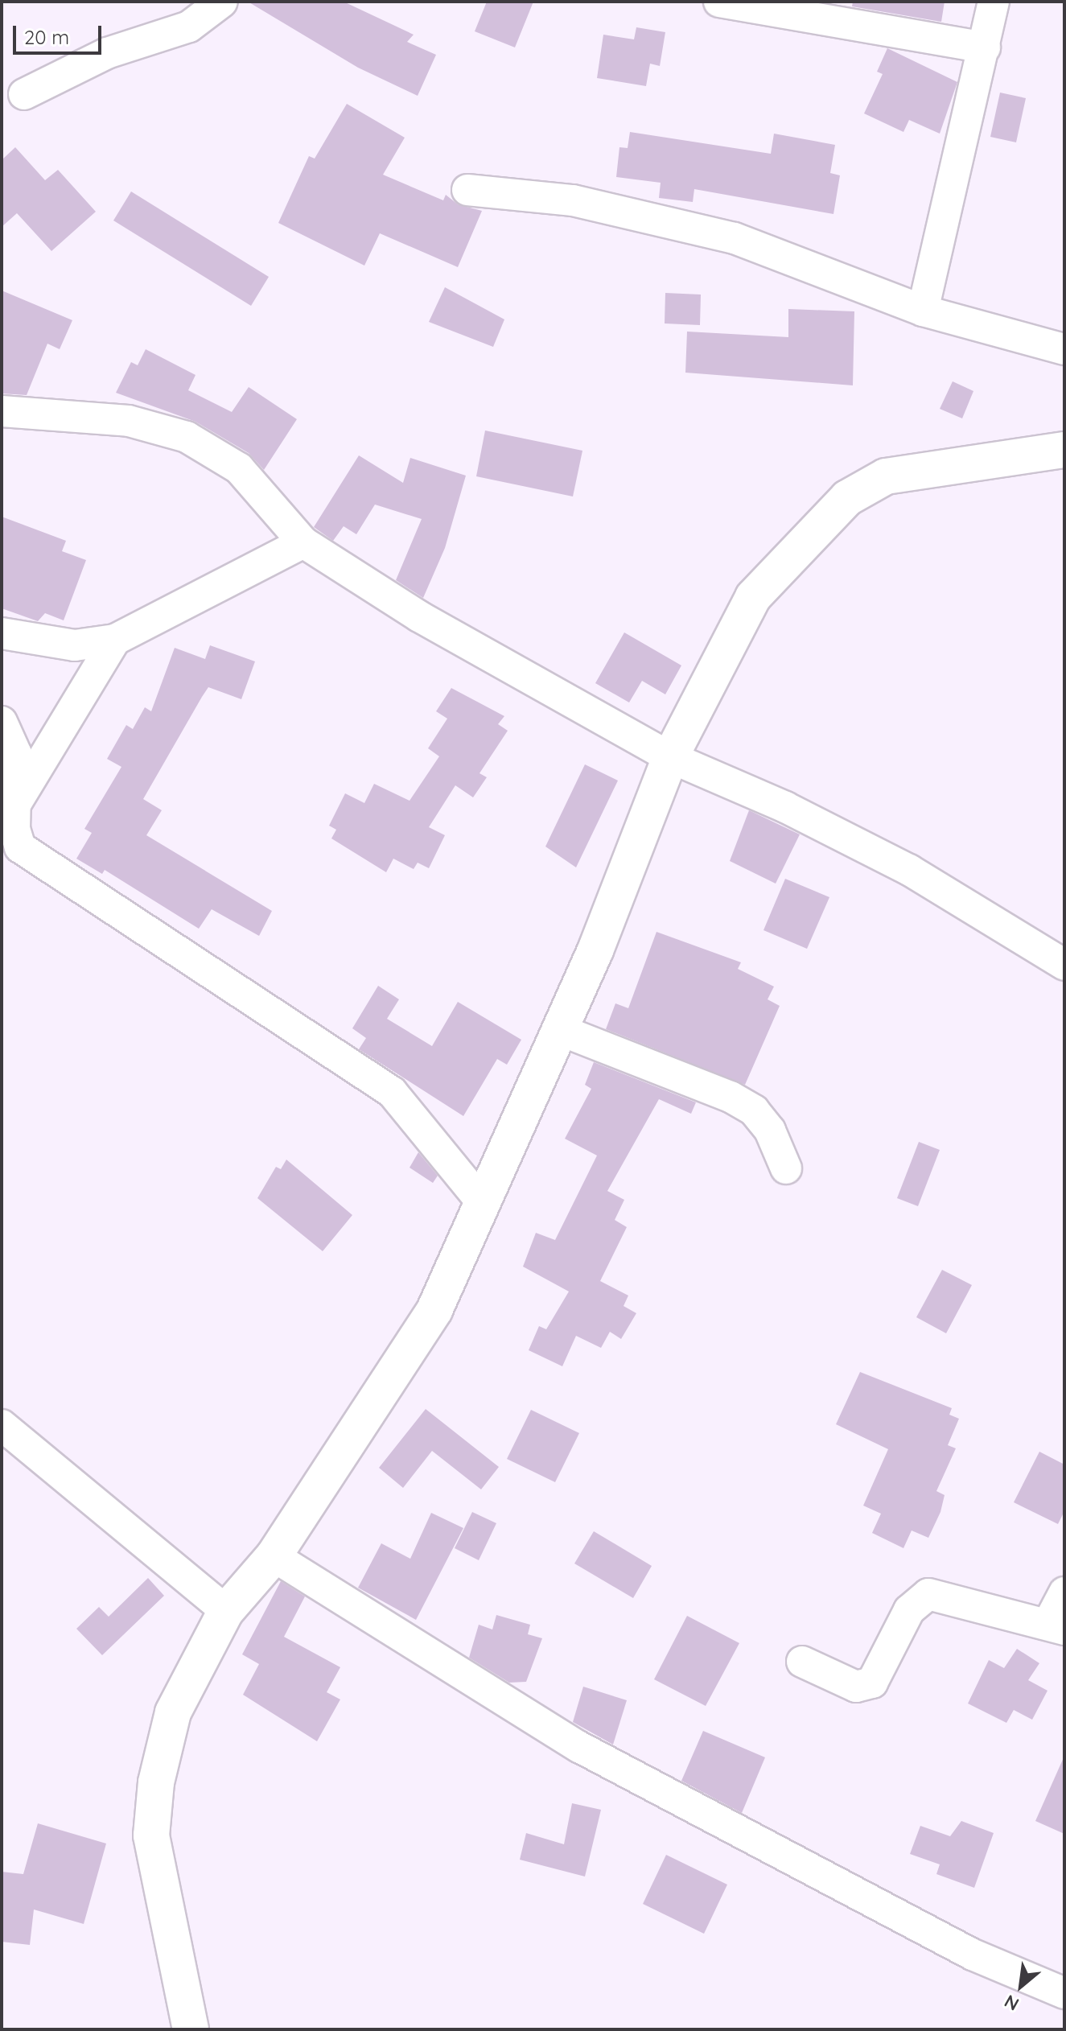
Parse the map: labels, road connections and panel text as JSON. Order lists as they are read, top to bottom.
{
  "scale_bar": "20 m",
  "north": "bottom left"
}
